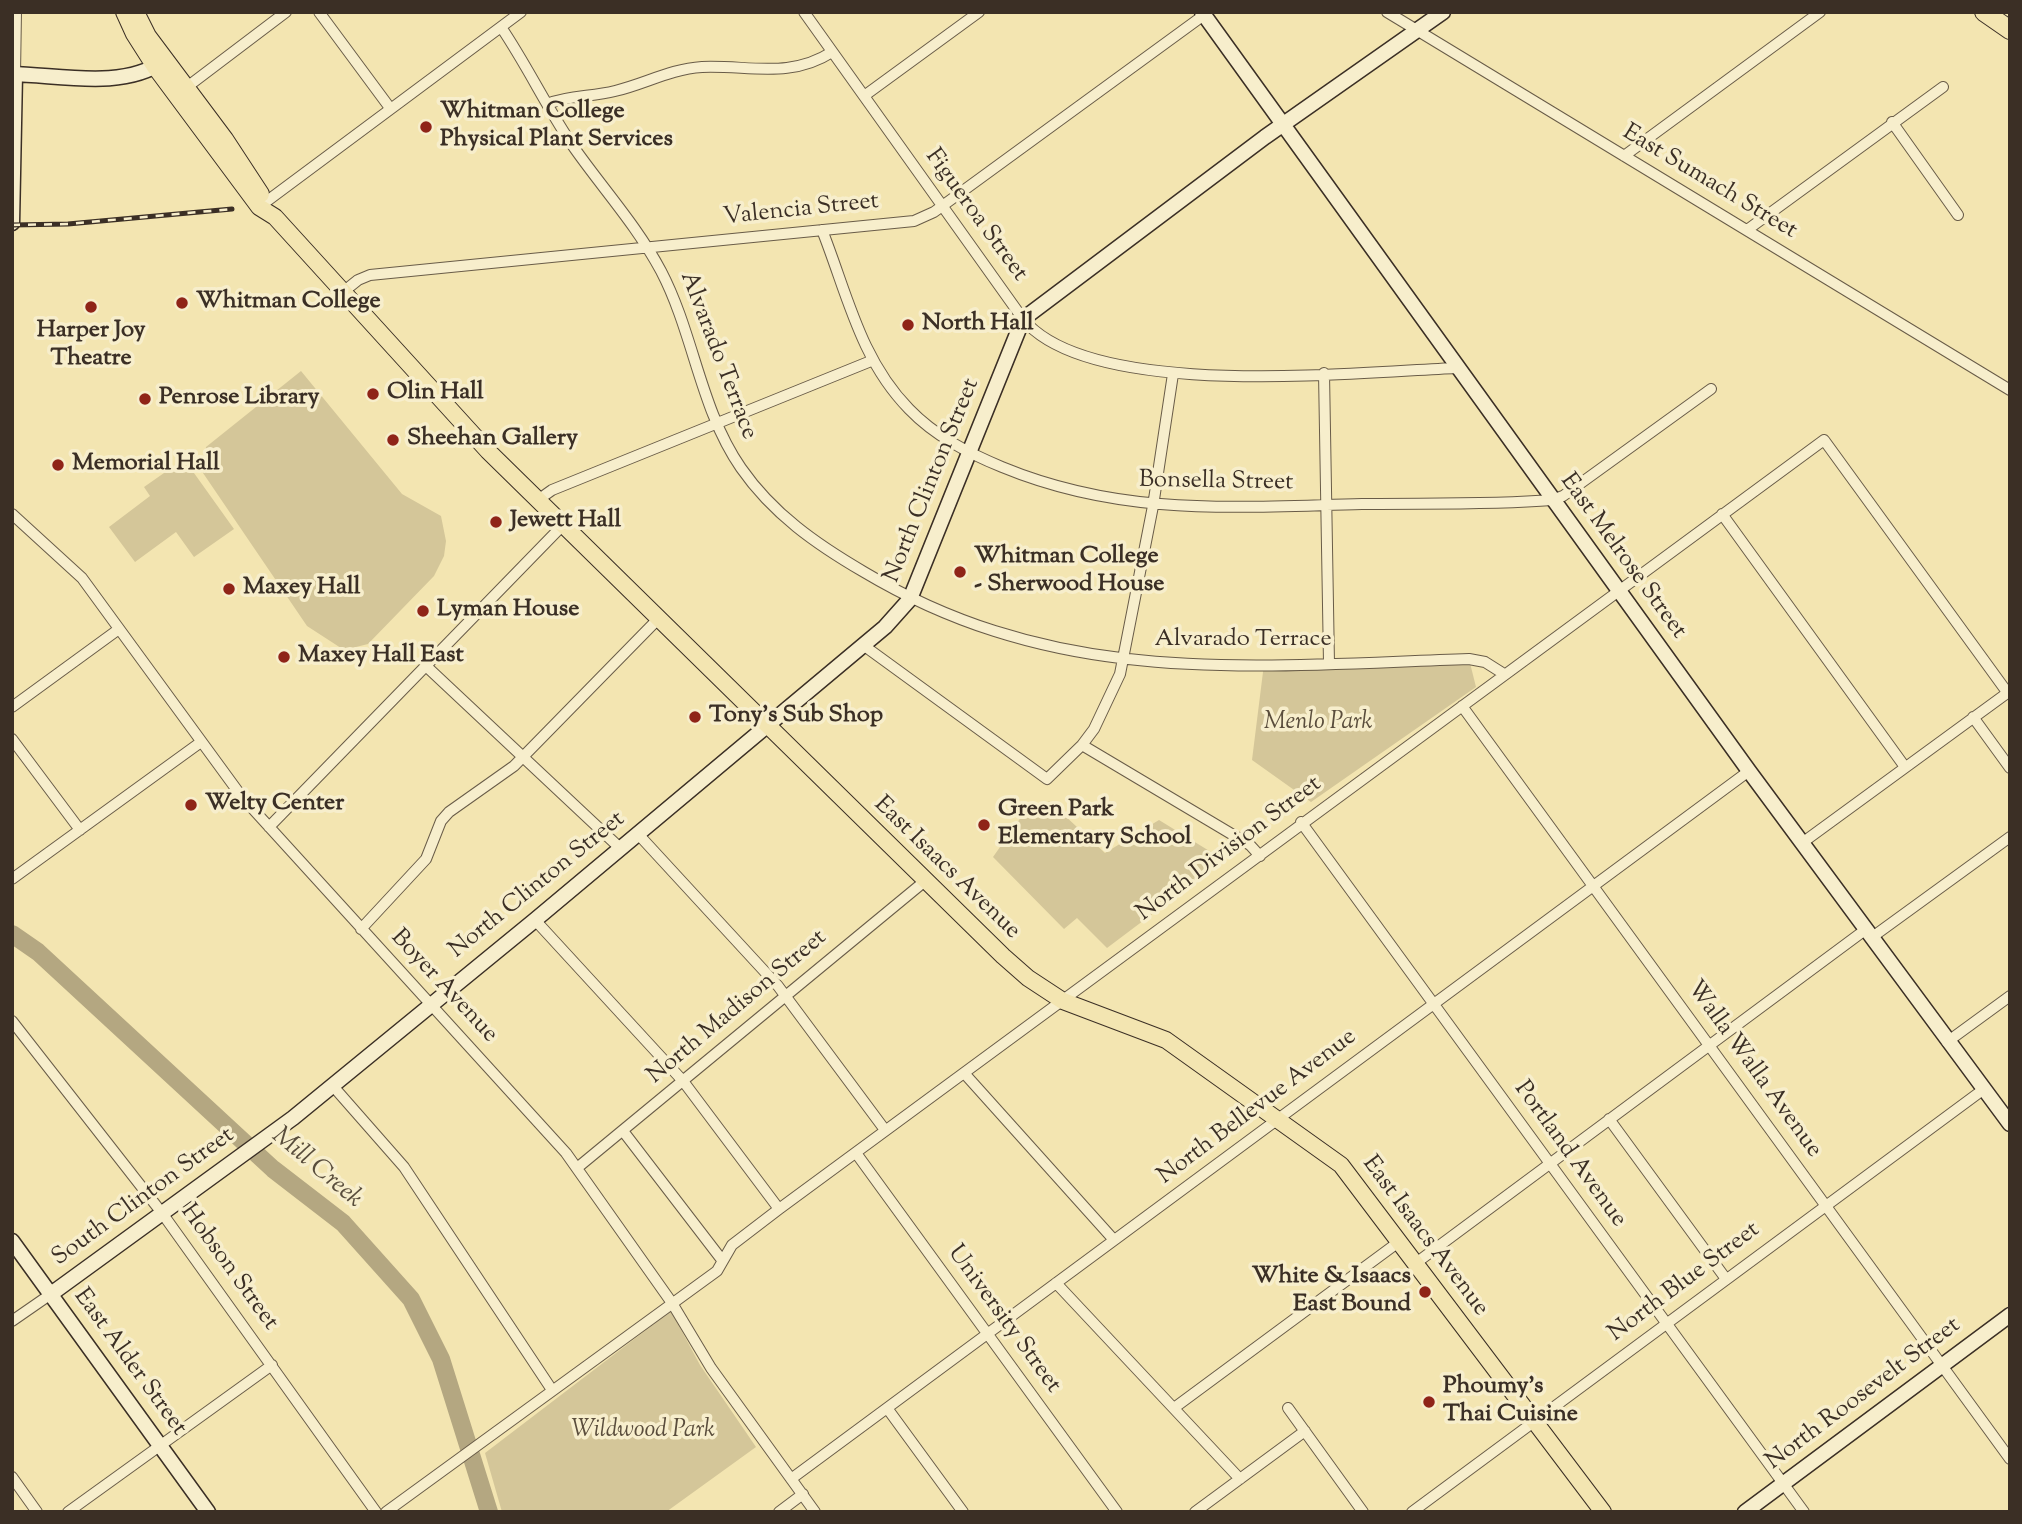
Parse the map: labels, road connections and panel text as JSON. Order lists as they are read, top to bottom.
{
  "streets": {
    "main road": [
      "North Clinton Street",
      "East Melrose Street",
      "East Isaacs Avenue",
      "South Clinton Street",
      "East Alder Street",
      "North Roosevelt Street"
    ],
    "street": [
      "East Sumach Street",
      "Valencia Street",
      "Figueroa Street",
      "Alvarado Terrace",
      "Bonsella Street",
      "North Division Street",
      "Boyer Avenue",
      "North Madison Street",
      "Walla Walla Avenue",
      "North Bellevue Avenue",
      "Portland Avenue",
      "Hobson Street",
      "North Blue Street",
      "University Street"
    ]
  },
  "crossings": [
    ["Valencia Street", "Figueroa Street"],
    ["Valencia Street", "Alvarado Terrace"],
    ["Valencia Street", "Bonsella Street"],
    ["Valencia Street", "East Melrose Street"],
    ["Valencia Street", "East Isaacs Avenue"],
    ["Figueroa Street", "North Clinton Street"],
    ["Figueroa Street", "East Melrose Street"],
    ["Alvarado Terrace", "North Clinton Street"],
    ["Alvarado Terrace", "North Division Street"],
    ["North Clinton Street", "Bonsella Street"],
    ["North Clinton Street", "East Isaacs Avenue"],
    ["North Clinton Street", "Boyer Avenue"],
    ["North Clinton Street", "South Clinton Street"],
    ["Bonsella Street", "East Melrose Street"],
    ["East Melrose Street", "North Division Street"],
    ["East Melrose Street", "North Bellevue Avenue"],
    ["East Melrose Street", "North Blue Street"],
    ["North Division Street", "East Isaacs Avenue"],
    ["North Division Street", "Boyer Avenue"],
    ["North Division Street", "Walla Walla Avenue"],
    ["North Division Street", "Portland Avenue"],
    ["North Division Street", "University Street"],
    ["East Isaacs Avenue", "North Madison Street"],
    ["East Isaacs Avenue", "North Bellevue Avenue"],
    ["East Isaacs Avenue", "North Blue Street"],
    ["Boyer Avenue", "North Madison Street"],
    ["Boyer Avenue", "North Bellevue Avenue"],
    ["Boyer Avenue", "South Clinton Street"],
    ["Walla Walla Avenue", "North Bellevue Avenue"],
    ["Walla Walla Avenue", "North Blue Street"],
    ["Walla Walla Avenue", "North Roosevelt Street"],
    ["North Bellevue Avenue", "Portland Avenue"],
    ["North Bellevue Avenue", "University Street"],
    ["Portland Avenue", "North Blue Street"],
    ["Portland Avenue", "North Roosevelt Street"],
    ["South Clinton Street", "Hobson Street"],
    ["South Clinton Street", "East Alder Street"]
  ],
  "water": ["Mill Creek"],
  "parks": ["Menlo Park", "Wildwood Park"],
  "places": [
    "Whitman College Physical Plant Services",
    "Whitman College",
    "Harper Joy Theatre",
    "North Hall",
    "Olin Hall",
    "Penrose Library",
    "Sheehan Gallery",
    "Memorial Hall",
    "Jewett Hall",
    "Whitman College - Sherwood House",
    "Maxey Hall",
    "Lyman House",
    "Maxey Hall East",
    "Tony's Sub Shop",
    "Welty Center",
    "Green Park Elementary School",
    "White & Isaacs East Bound",
    "Phoumy's Thai Cuisine"
  ]
}
